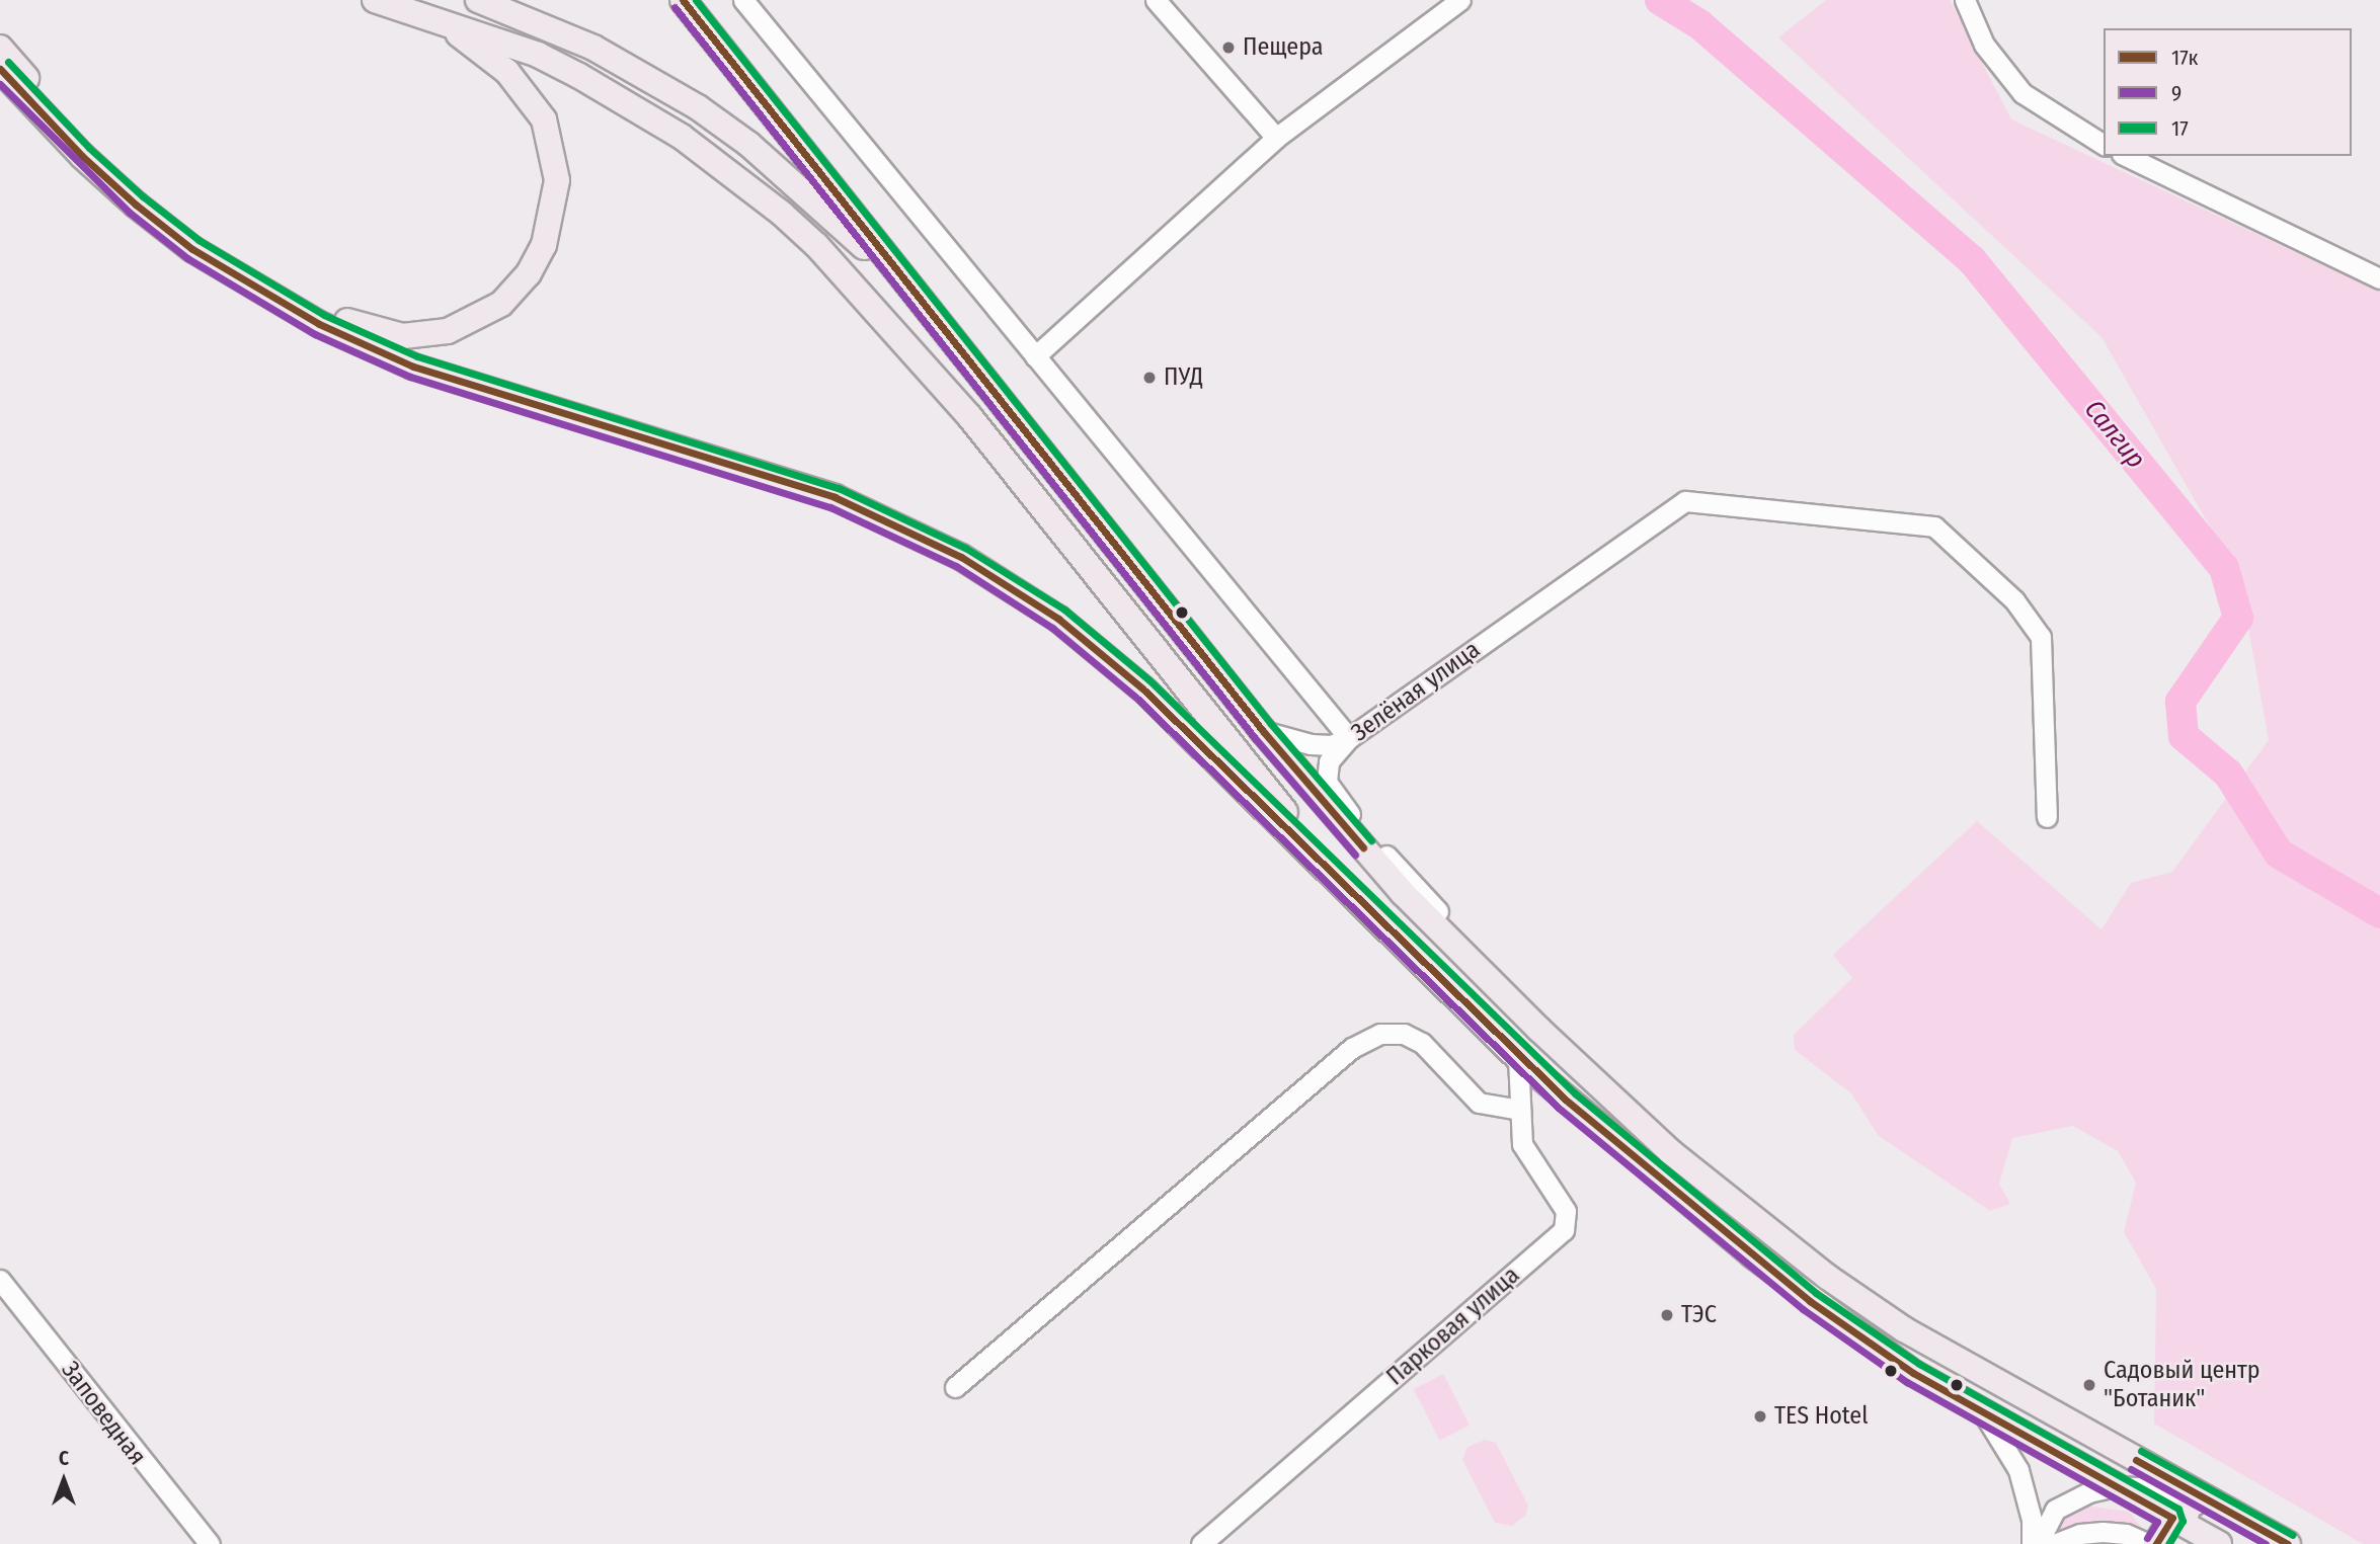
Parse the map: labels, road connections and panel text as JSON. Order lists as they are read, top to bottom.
{
  "streets": {
    "street": ["Зелёная улица", "Парковая улица", "Заповедная"]
  },
  "water": ["Салгир"],
  "places": [
    "Пещера",
    "ПУД",
    "ТЭС",
    "Садовый центр \"Ботаник\"",
    "TES Hotel"
  ],
  "lines": ["transit line 17к", "transit line 17", "transit line 9"],
  "legend": ["17к", "9", "17"],
  "north": "top"
}
